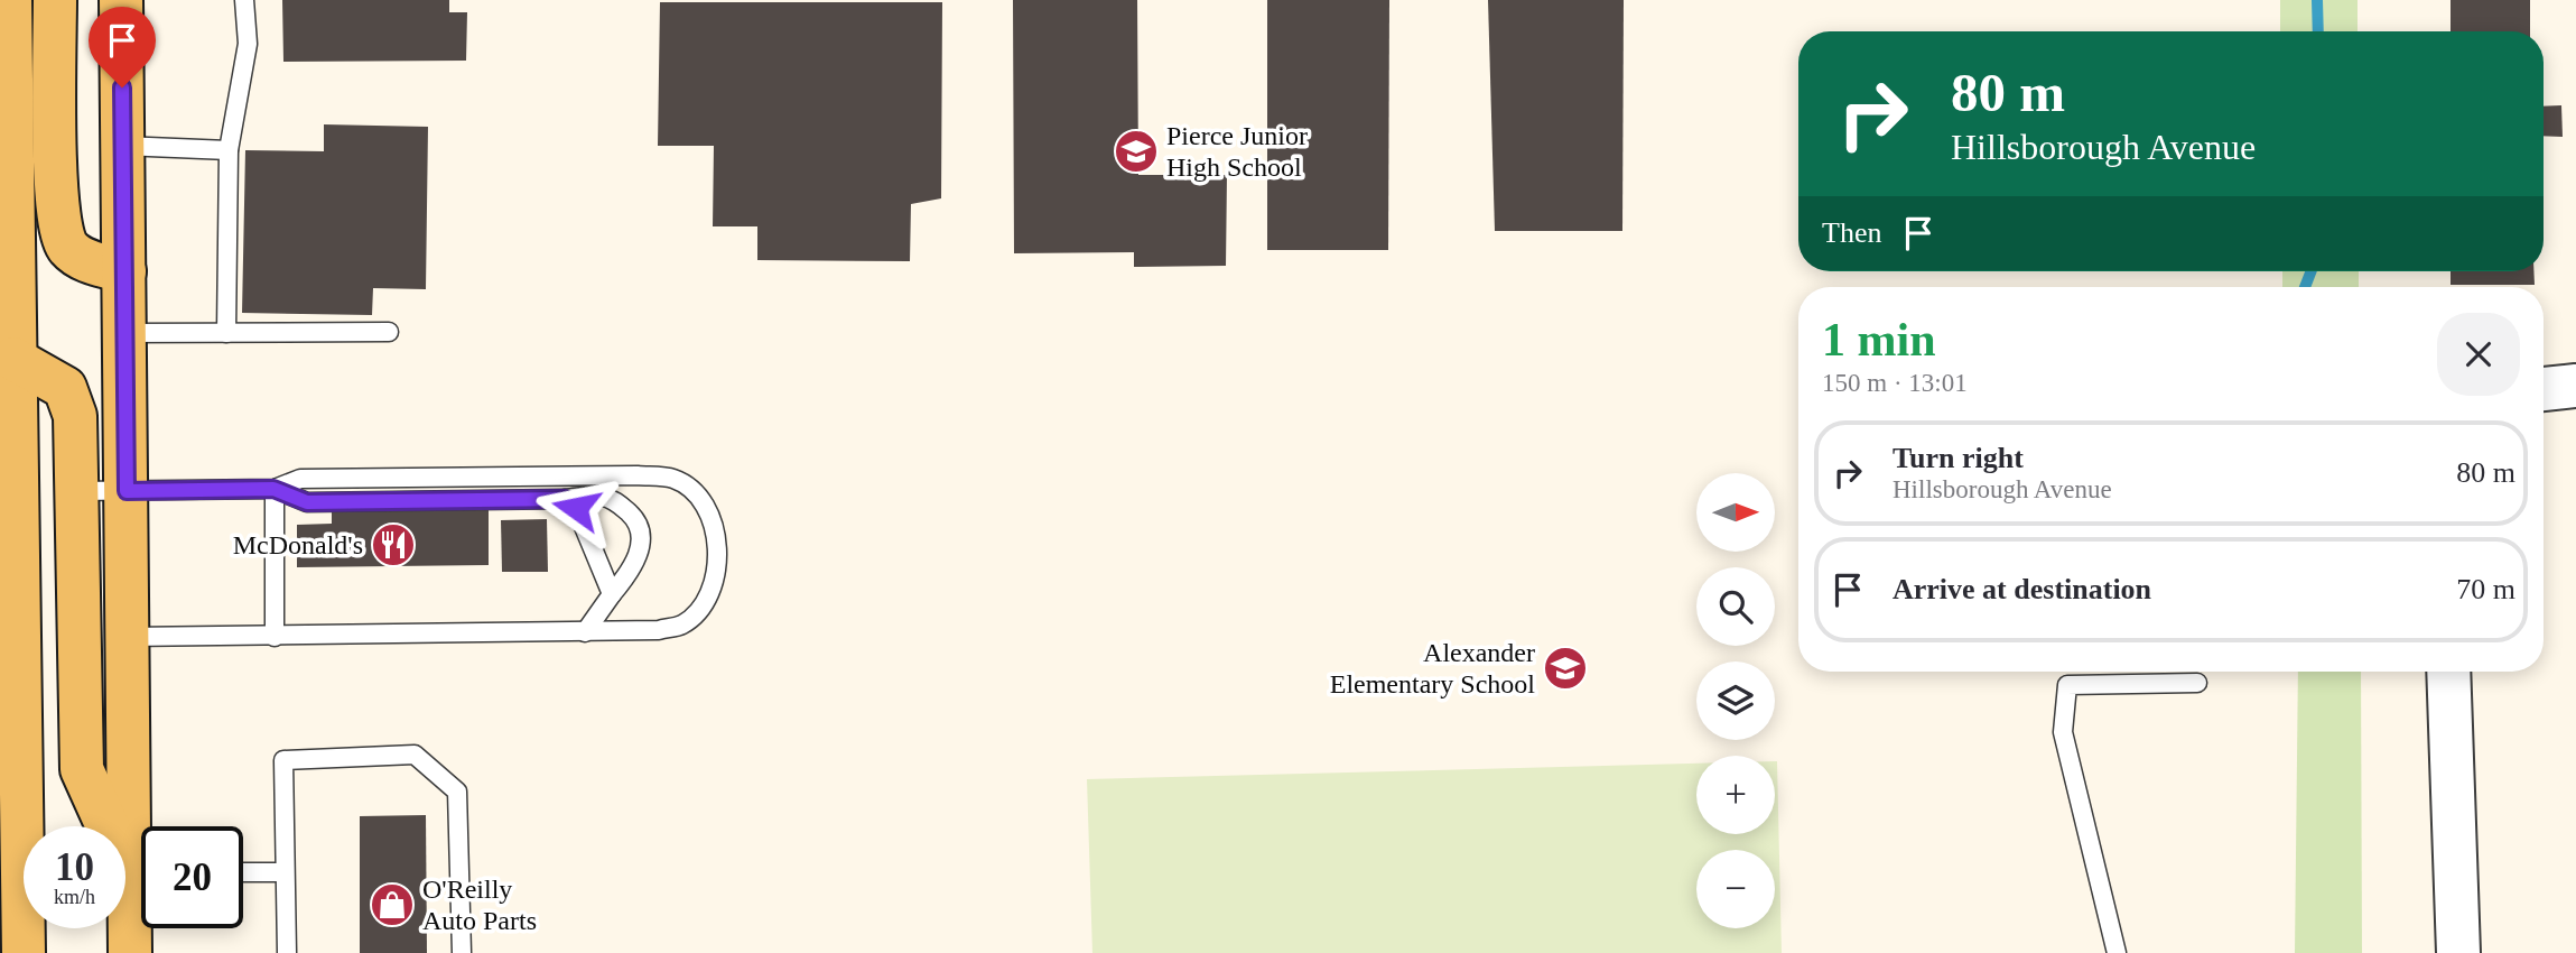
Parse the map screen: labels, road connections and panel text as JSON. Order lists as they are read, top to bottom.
{
  "places": {
    "school or university": ["Pierce Junior High School", "Alexander Elementary School"],
    "restaurant": ["McDonald's"],
    "shop": ["O'Reilly Auto Parts"]
  },
  "north": "right",
  "page": {
    "turn": ["80 m", "Hillsborough Avenue"],
    "then": "Then",
    "heading": ["1 min", "150 m · 13:01"],
    "list": [
      {
        "name": "Turn right",
        "note": "Hillsborough Avenue",
        "value": "80 m"
      },
      {
        "name": "Arrive at destination",
        "value": "70 m"
      }
    ],
    "map_buttons": ["+", "−"],
    "speed": "10 km/h",
    "limit": "20"
  }
}
